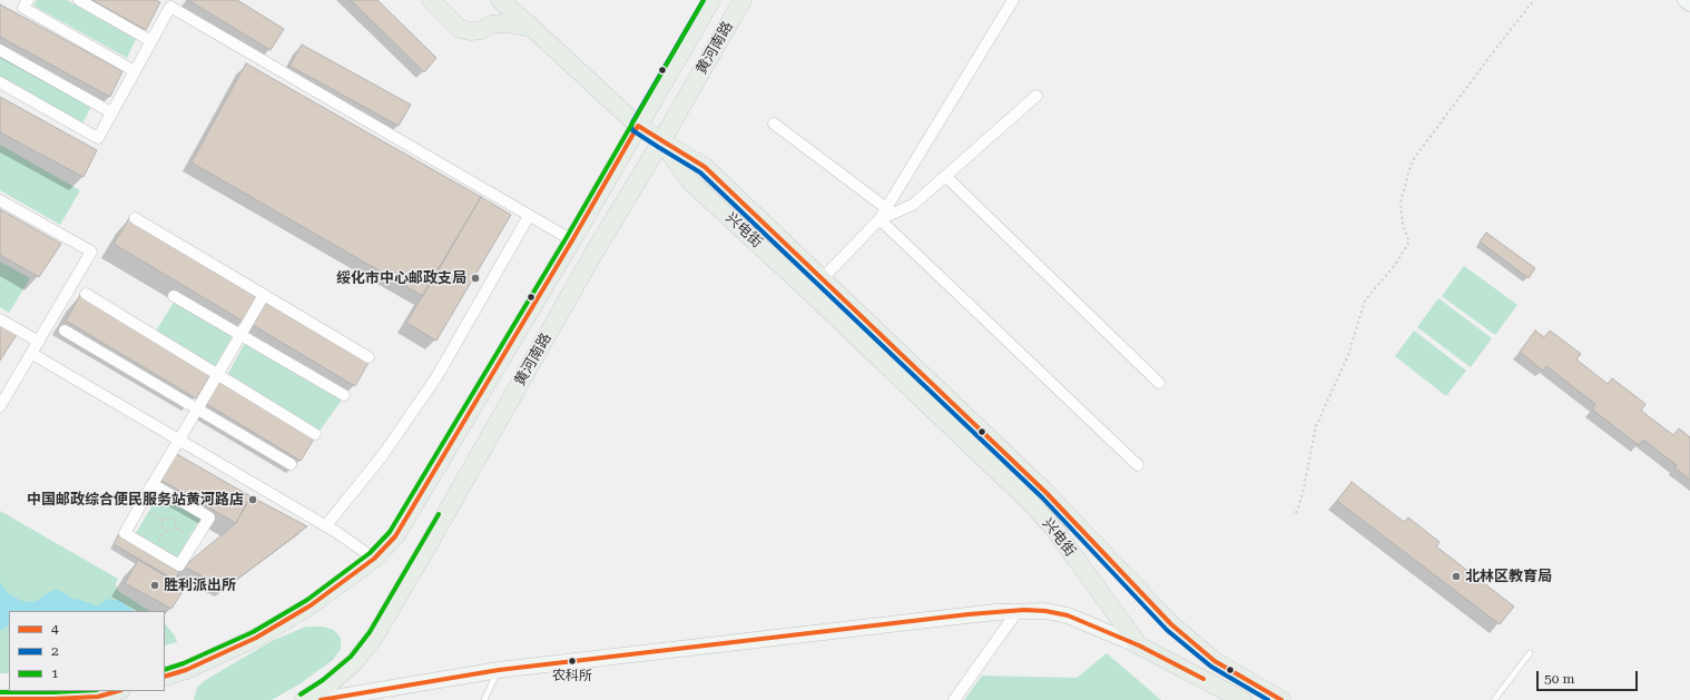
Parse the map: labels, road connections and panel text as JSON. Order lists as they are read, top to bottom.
{
  "streets": {
    "main road": ["黄河南路", "兴电街"]
  },
  "crossings": [
    ["黄河南路", "兴电街"]
  ],
  "places": [
    "绥化市中心邮政支局",
    "中国邮政综合便民服务站黄河路店",
    "北林区教育局",
    "胜利派出所",
    "农科所"
  ],
  "lines": ["transit line 2", "transit line 1", "transit line 4"],
  "legend": ["4", "2", "1"],
  "scale_bar": "50 m"
}
